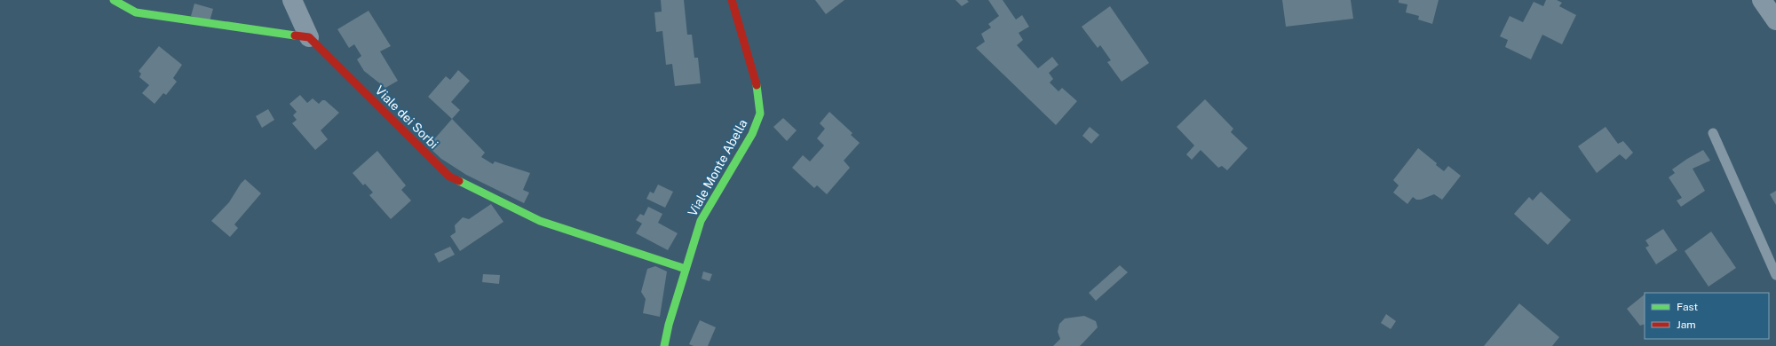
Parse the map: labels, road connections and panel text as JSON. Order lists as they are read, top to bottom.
{
  "streets": {
    "street": ["Viale dei Sorbi", "Viale Monte Abella"]
  },
  "crossings": [
    ["Viale dei Sorbi", "Viale Monte Abella"]
  ],
  "legend": ["Fast", "Jam"]
}
